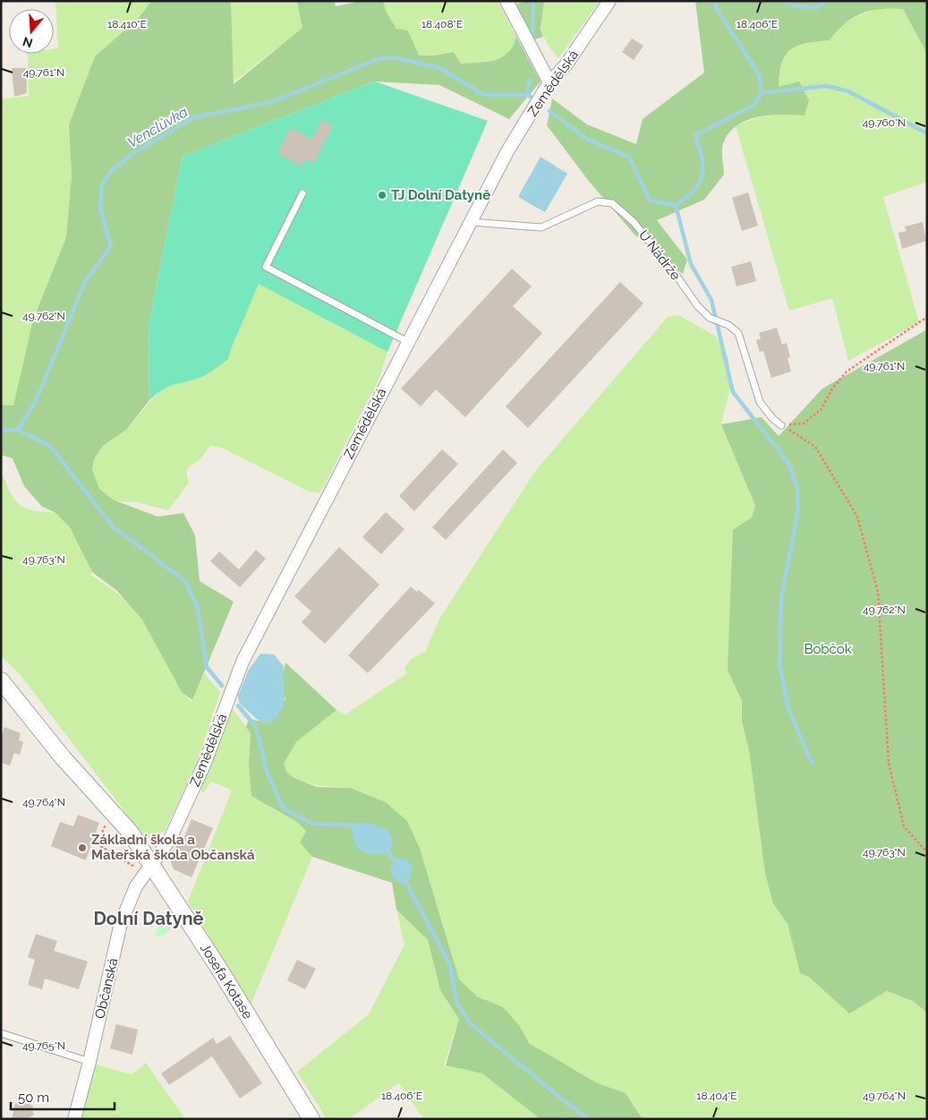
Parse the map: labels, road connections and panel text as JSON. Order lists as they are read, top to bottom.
{
  "streets": {
    "street": ["Zemědělská", "Josefa Kotase", "Občanská"],
    "lane": ["U Nádrže"]
  },
  "crossings": [
    ["Zemědělská", "U Nádrže"],
    ["Zemědělská", "Josefa Kotase"],
    ["Zemědělská", "Občanská"],
    ["Josefa Kotase", "Občanská"]
  ],
  "districts": ["Dolní Datyně"],
  "water": ["Venclůvka"],
  "parks": ["Bobčok"],
  "places": ["TJ Dolní Datyně", "Základní škola a Mateřská škola Občanská"],
  "scale_bar": "50 m",
  "north": "bottom",
  "coordinates": [
    "18.410°E",
    "18.408°E",
    "18.406°E",
    "49.761°N",
    "49.760°N",
    "49.762°N",
    "49.763°N",
    "49.764°N",
    "49.765°N",
    "18.404°E"
  ]
}
